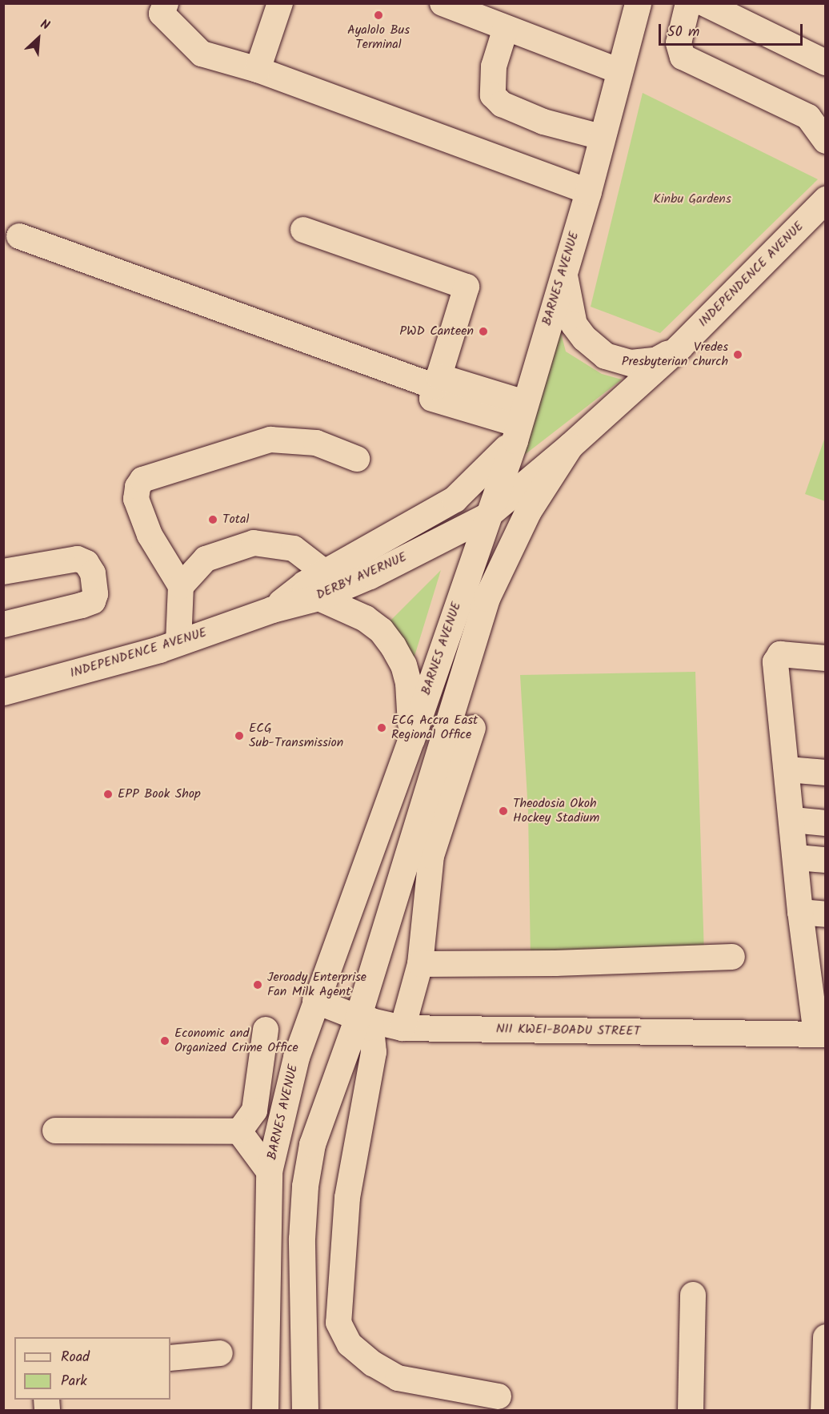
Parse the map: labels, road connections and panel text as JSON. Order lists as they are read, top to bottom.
{
  "streets": {
    "main road": ["INDEPENDENCE AVENUE", "BARNES AVENUE", "DERBY AVERNUE"],
    "street": ["NII KWEI-BOADU STREET"]
  },
  "crossings": [
    ["INDEPENDENCE AVENUE", "BARNES AVENUE"],
    ["INDEPENDENCE AVENUE", "DERBY AVERNUE"],
    ["BARNES AVENUE", "DERBY AVERNUE"],
    ["BARNES AVENUE", "NII KWEI-BOADU STREET"]
  ],
  "parks": ["Kinbu Gardens"],
  "places": [
    "Ayalolo Bus Terminal",
    "PWD Canteen",
    "Vredes Presbyterian church",
    "Total",
    "ECG Accra East Regional Office",
    "ECG Sub-Transmission",
    "EPP Book Shop",
    "Theodosia Okoh Hockey Stadium",
    "Jeroady Enterprise Fan Milk Agent",
    "Economic and Organized Crime Office"
  ],
  "legend": ["Road", "Park"],
  "scale_bar": "50 m",
  "north": "top right"
}
